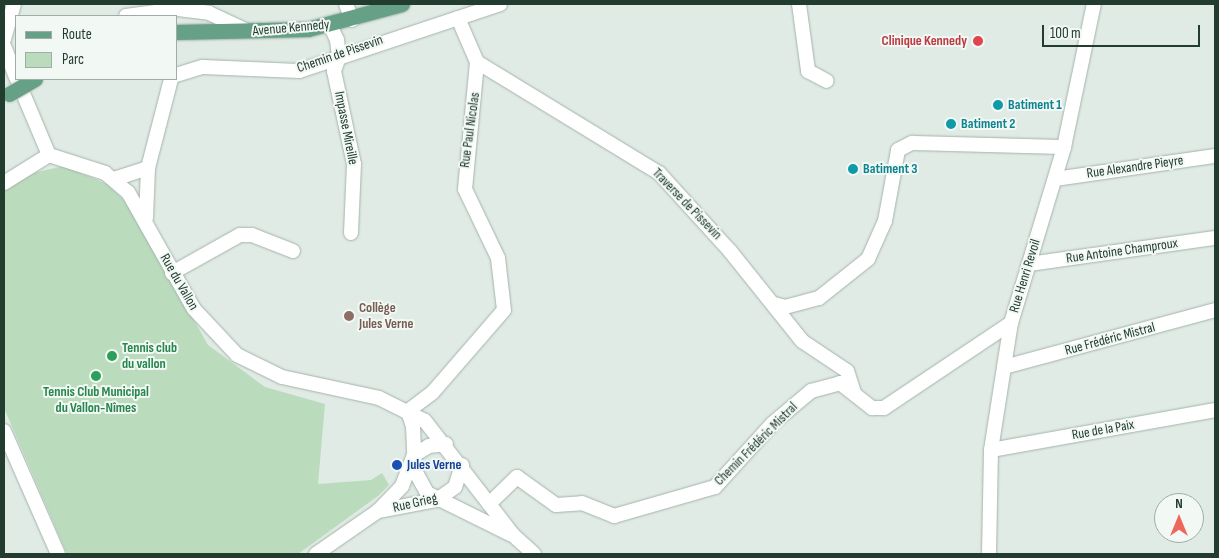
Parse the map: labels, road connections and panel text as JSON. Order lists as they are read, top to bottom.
{
  "streets": {
    "main road": ["Avenue Kennedy"],
    "street": [
      "Chemin de Pissevin",
      "Impasse Mireille",
      "Rue Paul Nicolas",
      "Rue Alexandre Pieyre",
      "Traverse de Pissevin",
      "Rue Antoine Champroux",
      "Rue Henri Revoil",
      "Rue du Vallon",
      "Rue Frédéric Mistral",
      "Rue de la Paix",
      "Chemin Frédéric Mistral",
      "Rue Grieg"
    ]
  },
  "crossings": [
    ["Avenue Kennedy", "Impasse Mireille"],
    ["Chemin de Pissevin", "Impasse Mireille"],
    ["Chemin de Pissevin", "Rue Paul Nicolas"],
    ["Rue Paul Nicolas", "Traverse de Pissevin"],
    ["Rue Paul Nicolas", "Rue du Vallon"],
    ["Rue Alexandre Pieyre", "Rue Henri Revoil"],
    ["Traverse de Pissevin", "Chemin Frédéric Mistral"],
    ["Rue Antoine Champroux", "Rue Henri Revoil"],
    ["Rue Henri Revoil", "Rue Frédéric Mistral"],
    ["Rue Henri Revoil", "Rue de la Paix"],
    ["Rue Henri Revoil", "Chemin Frédéric Mistral"],
    ["Rue du Vallon", "Chemin Frédéric Mistral"],
    ["Rue du Vallon", "Rue Grieg"]
  ],
  "places": [
    "Clinique Kennedy",
    "Batiment 1",
    "Batiment 2",
    "Batiment 3",
    "Collège Jules Verne",
    "Tennis club du vallon",
    "Tennis Club Municipal du Vallon-Nîmes",
    "Jules Verne"
  ],
  "legend": ["Route", "Parc"],
  "scale_bar": "100 m",
  "north": "top"
}
